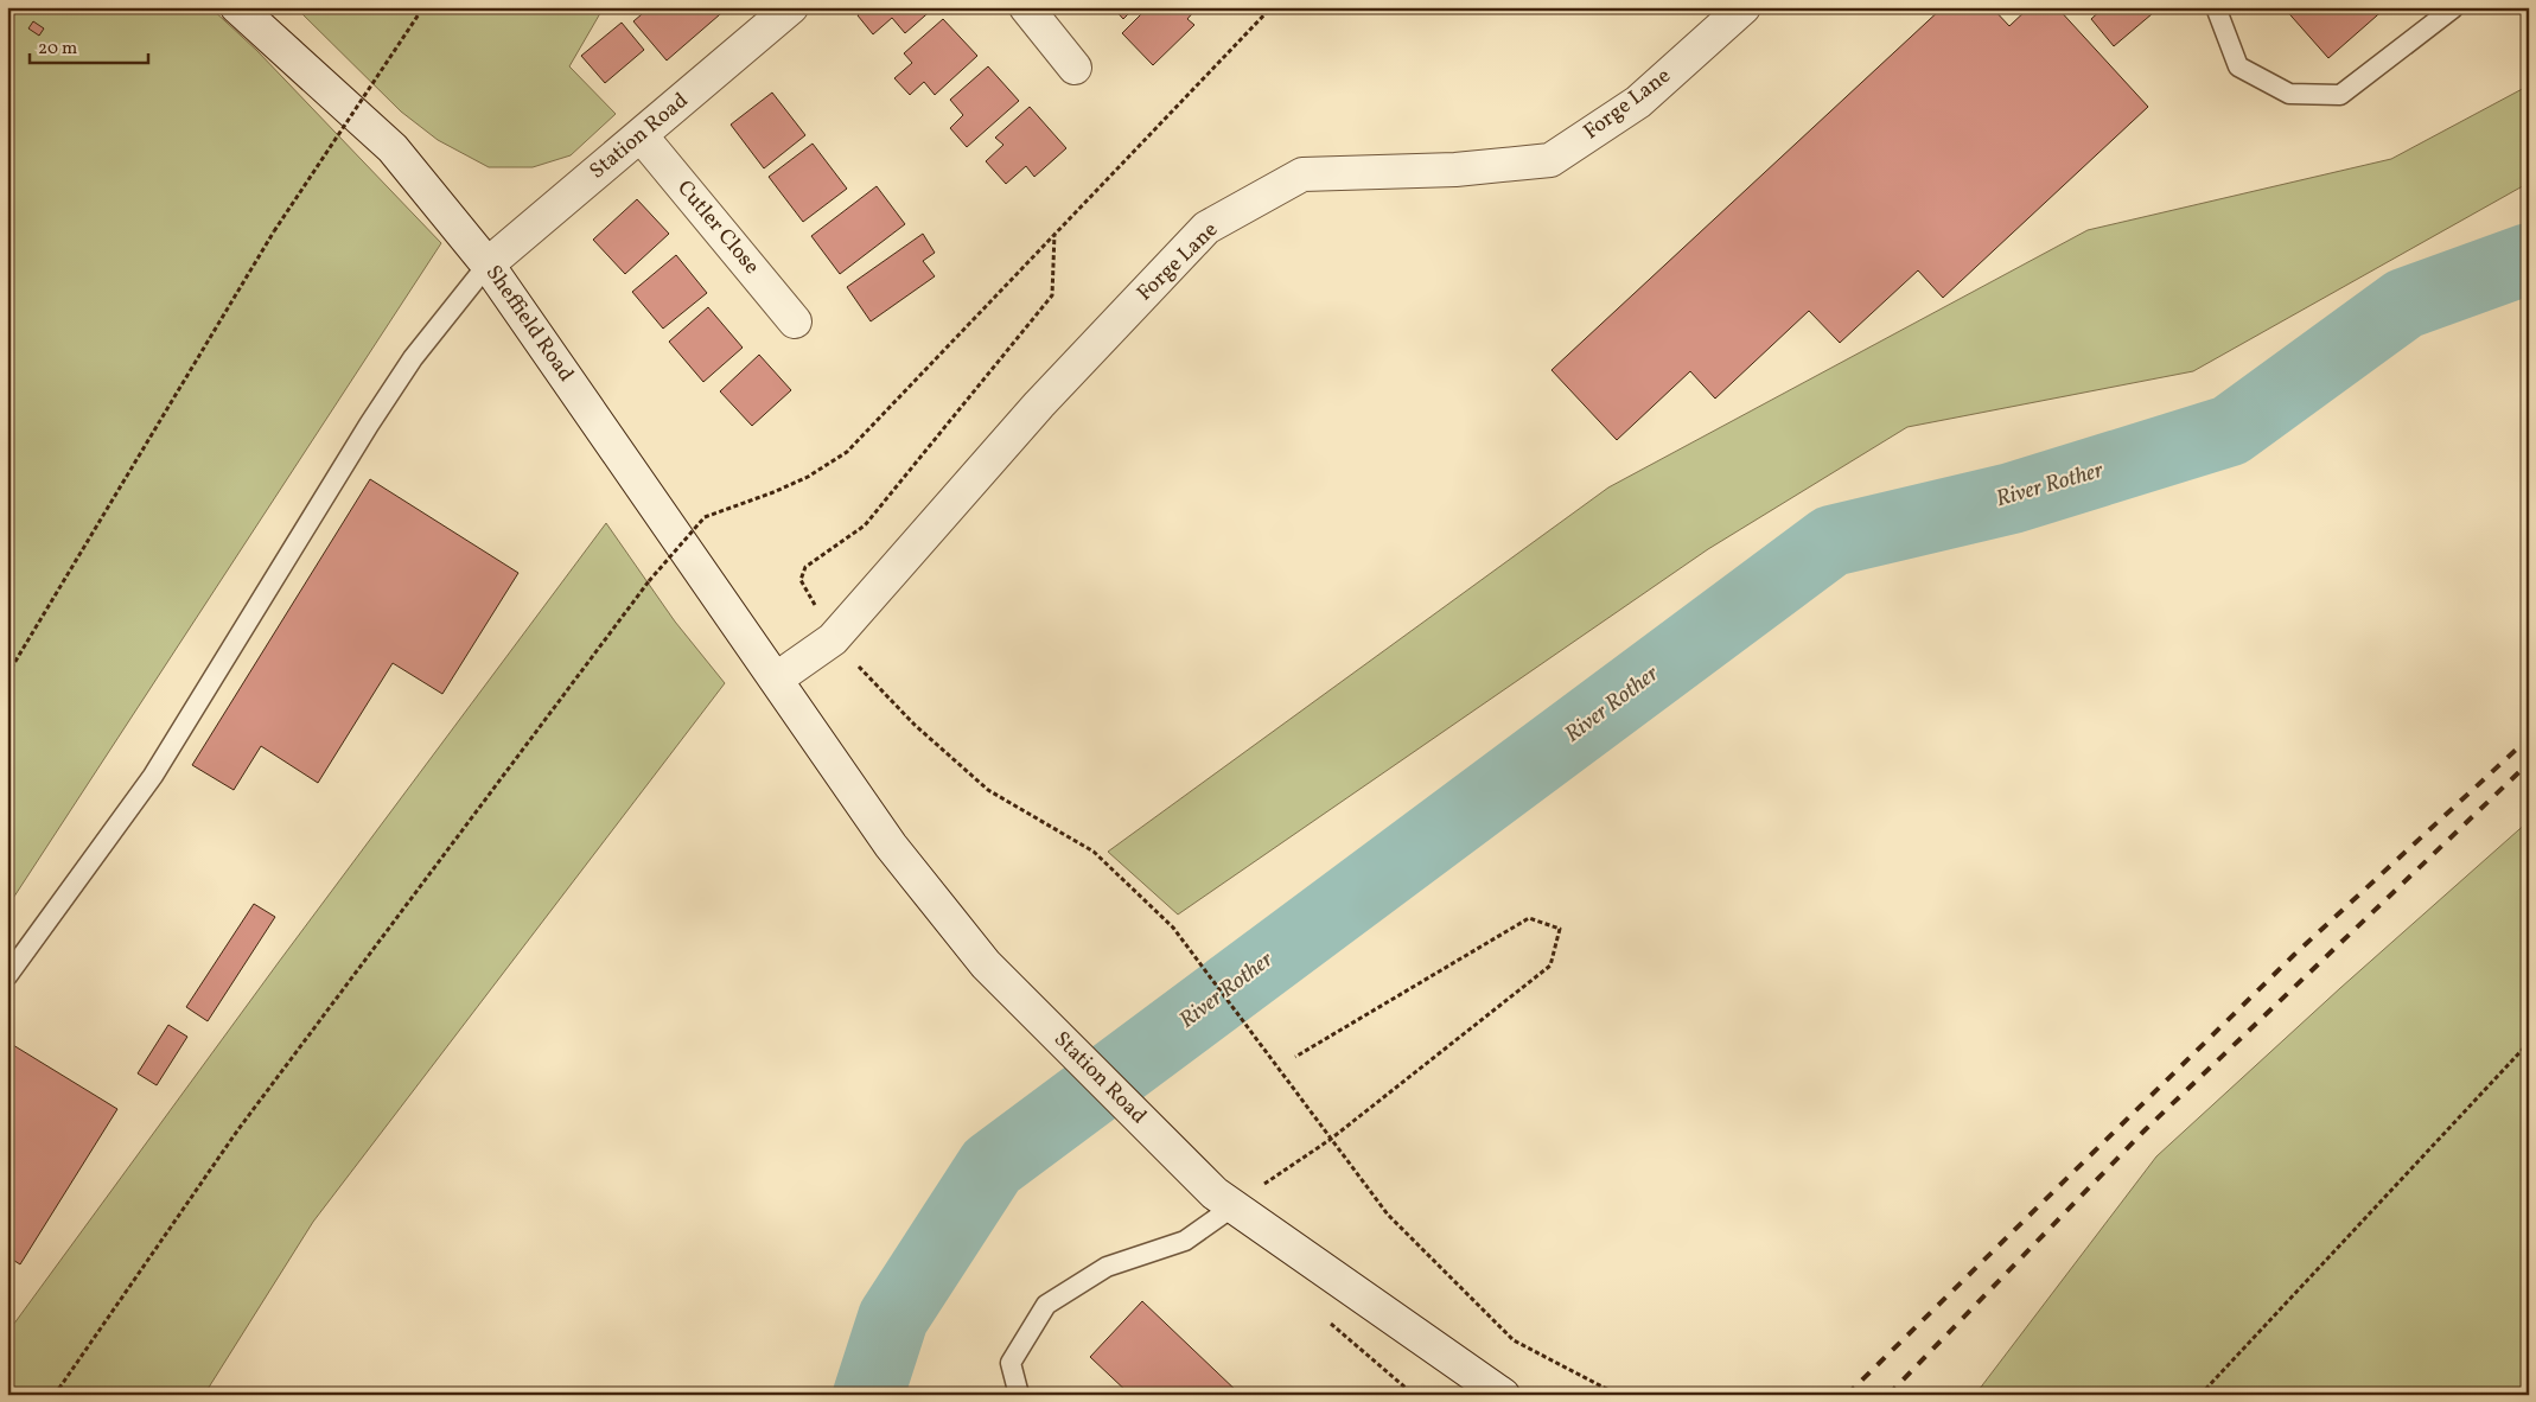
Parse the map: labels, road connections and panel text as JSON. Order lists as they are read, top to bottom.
{
  "streets": {
    "street": [
      "Forge Lane",
      "Station Road",
      "Cutler Close",
      "Sheffield Road"
    ]
  },
  "crossings": [
    ["Forge Lane", "Station Road"],
    ["Forge Lane", "Sheffield Road"],
    ["Station Road", "Cutler Close"],
    ["Station Road", "Sheffield Road"]
  ],
  "water": ["River Rother"],
  "scale_bar": "20 m"
}
